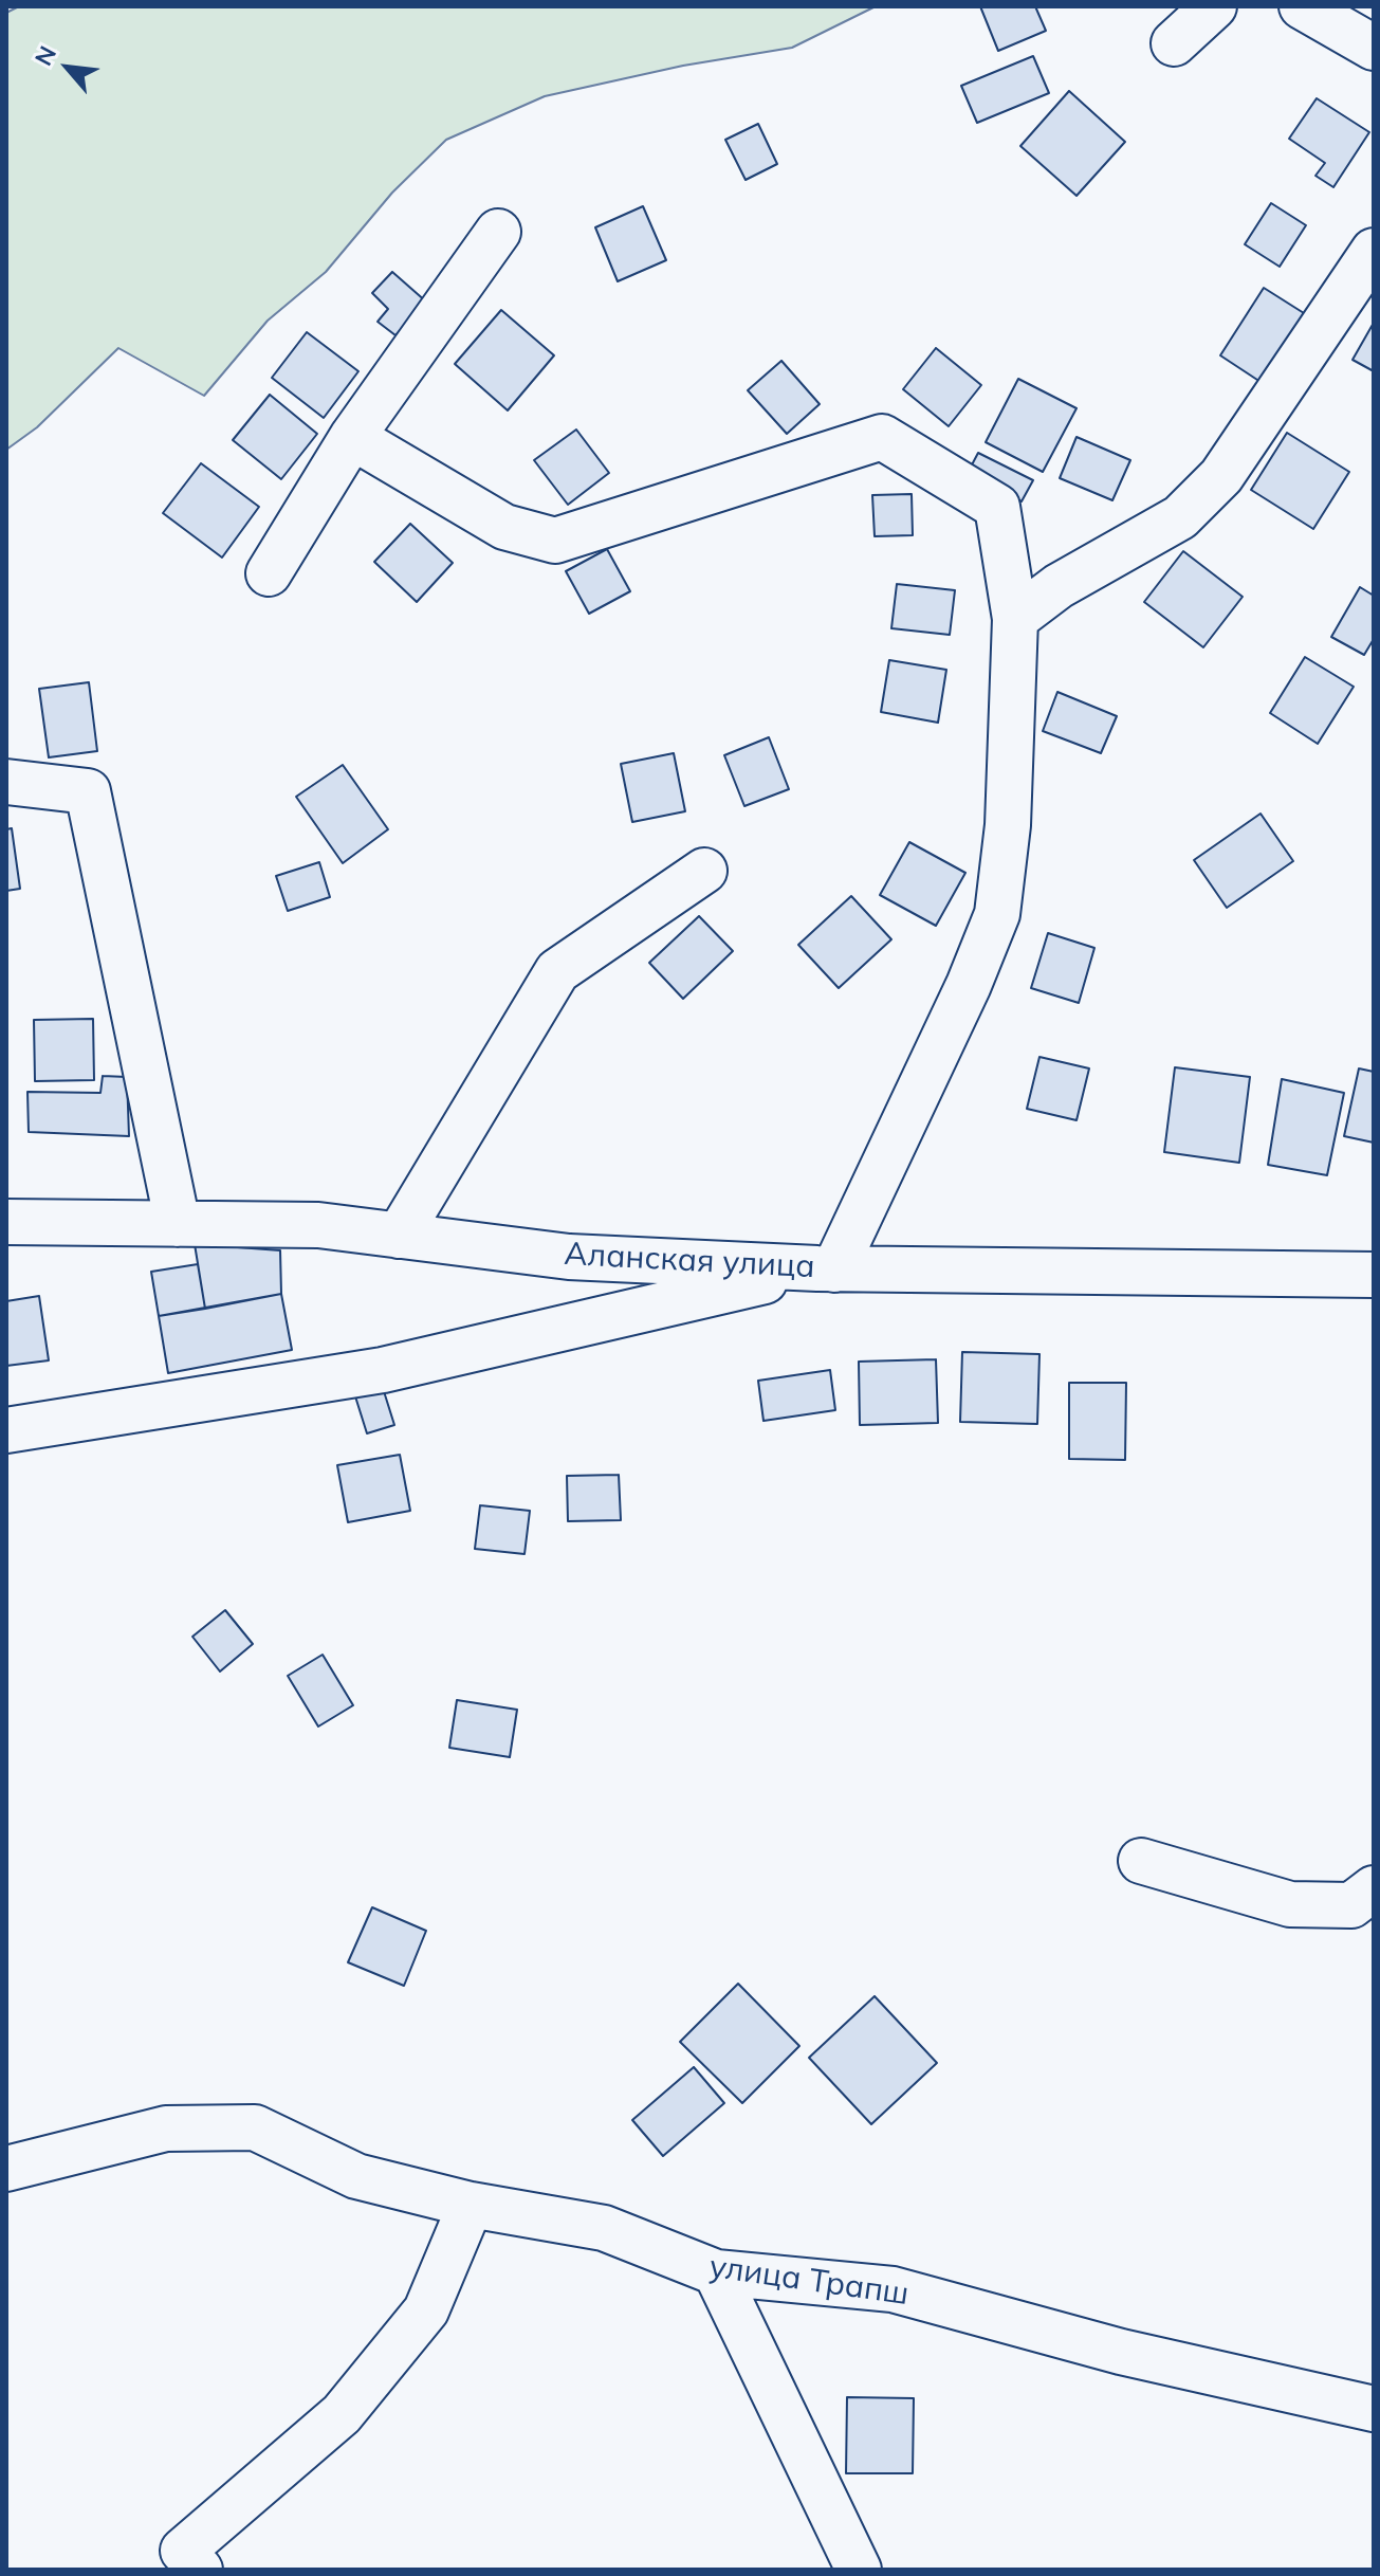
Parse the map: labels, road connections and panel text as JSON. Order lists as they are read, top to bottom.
{
  "streets": {
    "street": ["Аланская улица", "улица Трапш"]
  },
  "north": "top left"
}
